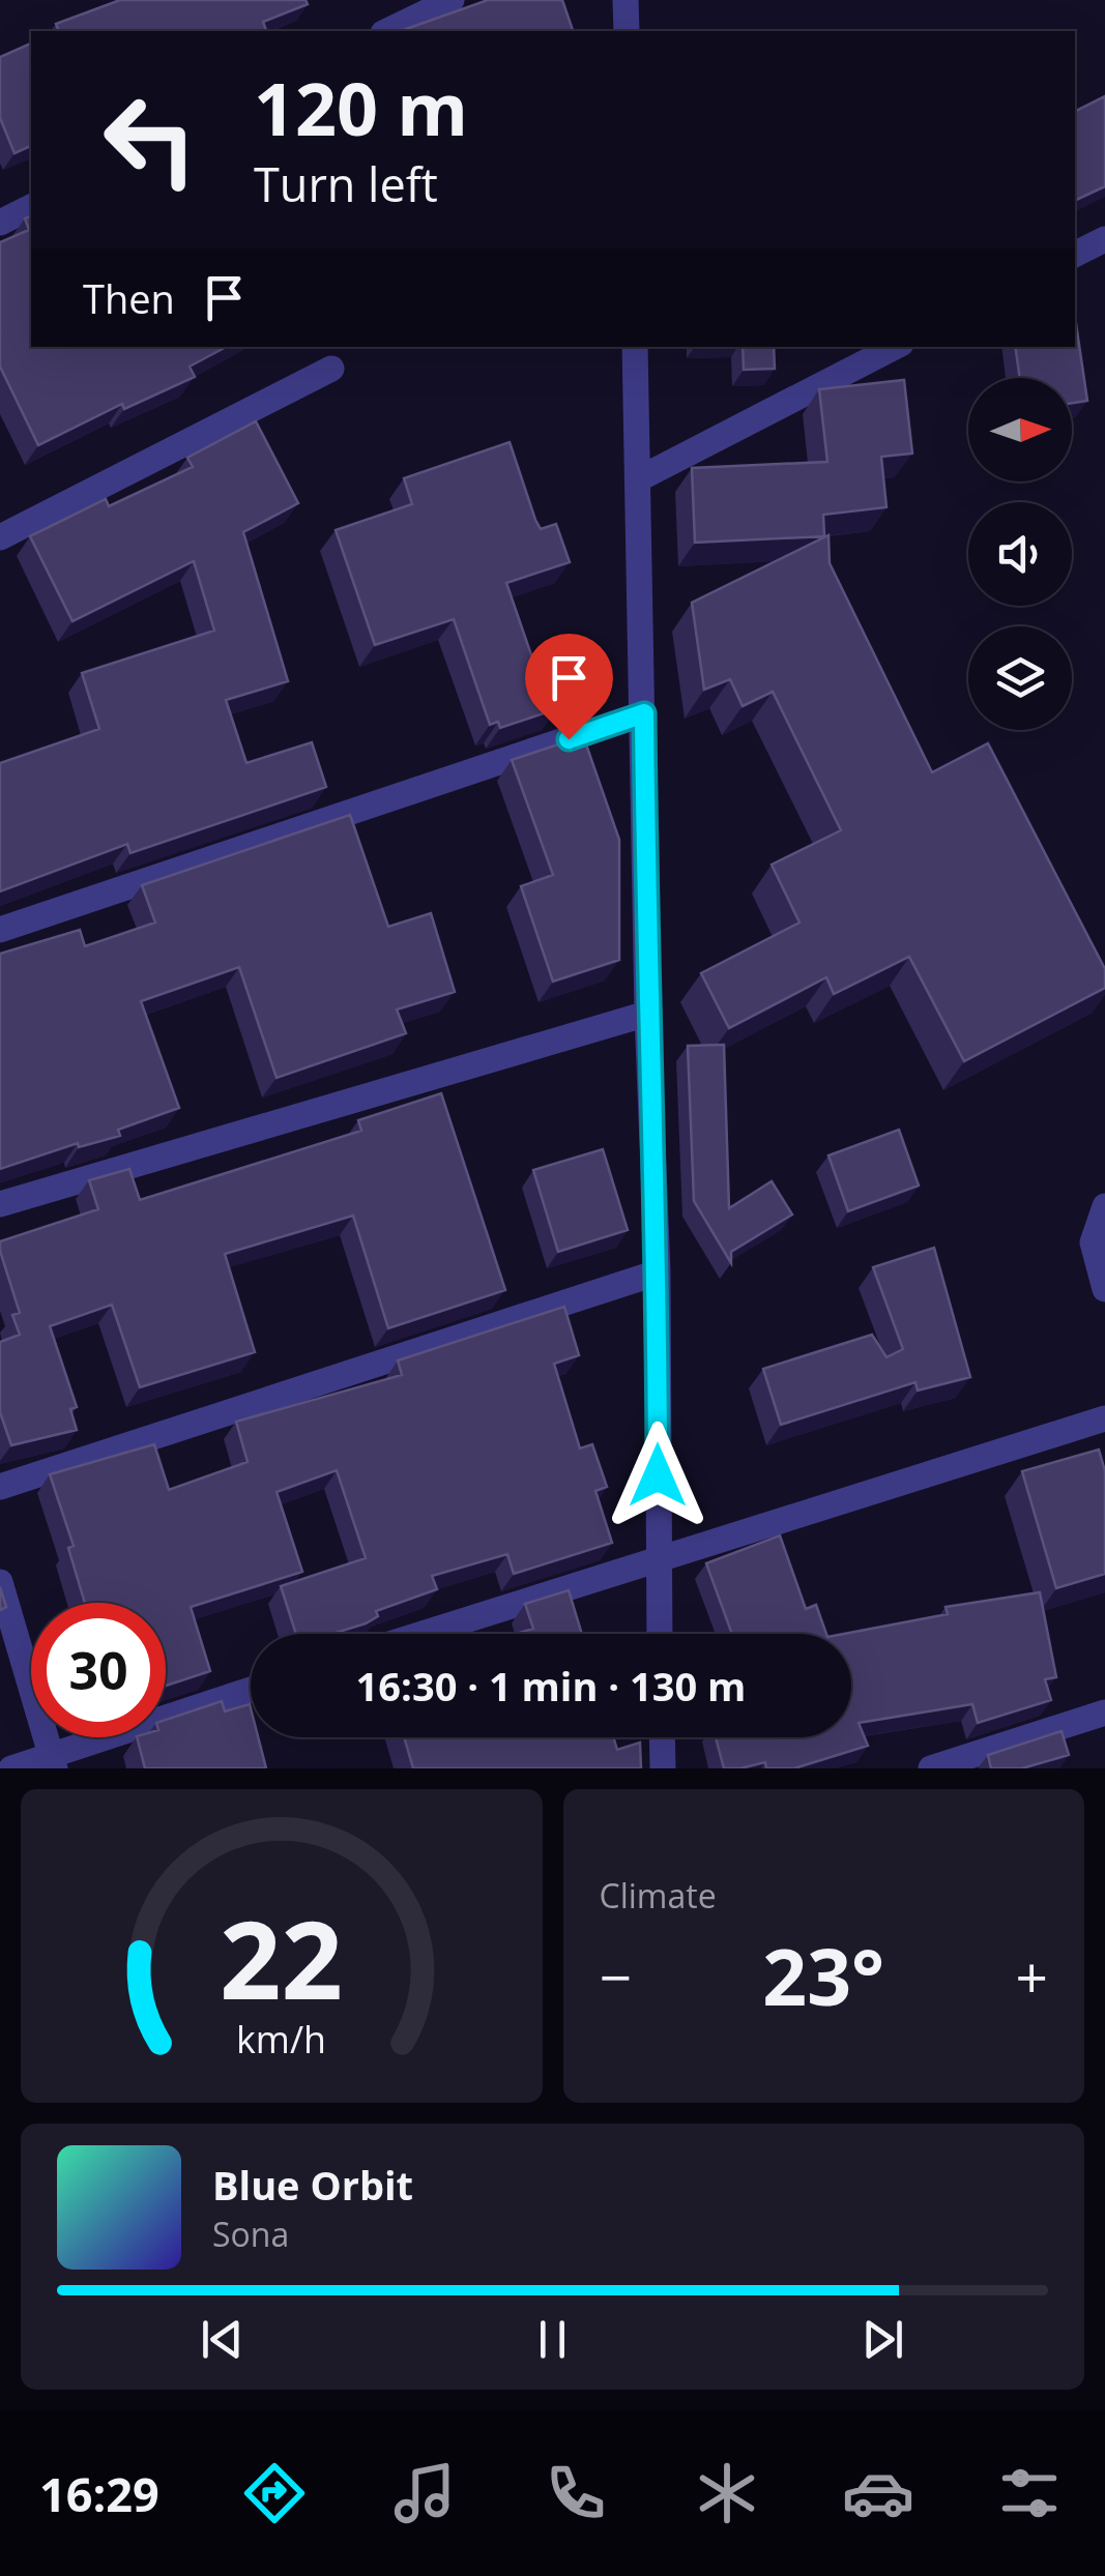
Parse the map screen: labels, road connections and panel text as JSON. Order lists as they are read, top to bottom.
{
  "north": "right",
  "page": {
    "turn": ["120 m", "Turn left"],
    "then": "Then",
    "limit": "30",
    "trip": "16:30 · 1 min · 130 m",
    "tile": "Climate",
    "heat": ["−", "23°", "+"],
    "song": ["Blue Orbit", "Sona"],
    "tabs": "16:29",
    "gauge": ["22", "km/h"]
  }
}
